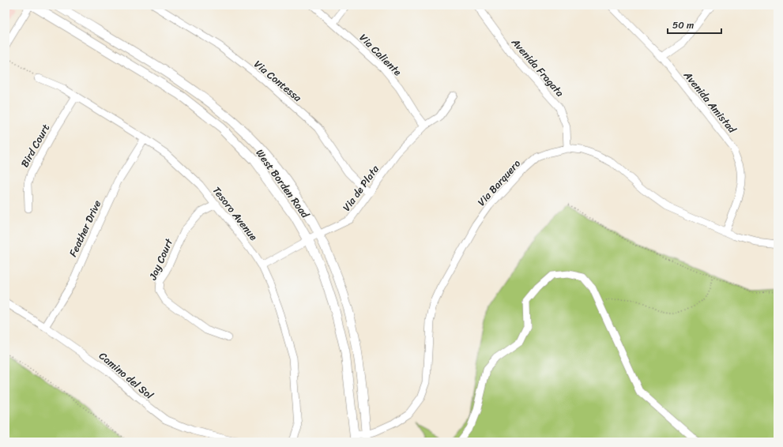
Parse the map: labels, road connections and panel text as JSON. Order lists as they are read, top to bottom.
{
  "streets": {
    "main road": ["West Borden Road"],
    "street": [
      "Via Caliente",
      "Avenida Fragata",
      "Via Contessa",
      "Avenida Amistad",
      "Bird Court",
      "Via Barquero",
      "Via de Plata",
      "Tesoro Avenue",
      "Feather Drive",
      "Jay Court",
      "Camino del Sol"
    ]
  },
  "crossings": [
    ["Via Caliente", "Via de Plata"],
    ["Avenida Fragata", "Via Barquero"],
    ["Via Contessa", "Via de Plata"],
    ["Avenida Amistad", "Via Barquero"],
    ["Bird Court", "Tesoro Avenue"],
    ["Via Barquero", "West Borden Road"],
    ["West Borden Road", "Via de Plata"],
    ["Via de Plata", "Tesoro Avenue"],
    ["Tesoro Avenue", "Feather Drive"],
    ["Tesoro Avenue", "Jay Court"],
    ["Feather Drive", "Camino del Sol"]
  ],
  "scale_bar": "50 m"
}
